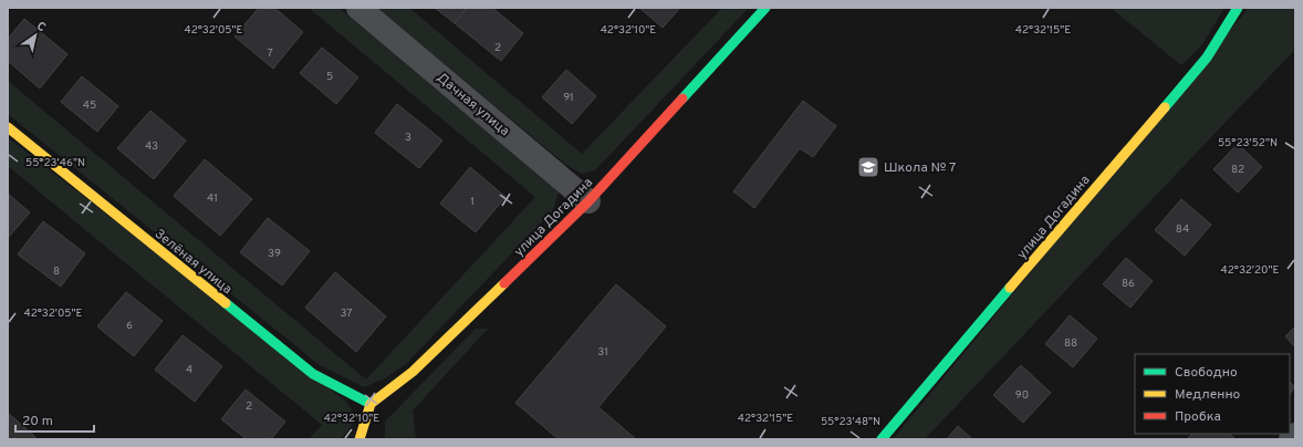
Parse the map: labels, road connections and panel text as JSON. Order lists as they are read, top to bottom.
{
  "streets": {
    "street": ["Дачная улица", "улица Догадина", "Зелёная улица"]
  },
  "crossings": [
    ["Дачная улица", "улица Догадина"],
    ["улица Догадина", "Зелёная улица"]
  ],
  "places": {
    "school or university": ["Школа № 7"]
  },
  "house_numbers": [
    "2",
    "7",
    "5",
    "91",
    "45",
    "3",
    "43",
    "82",
    "41",
    "1",
    "84",
    "39",
    "8",
    "86",
    "37",
    "6",
    "88",
    "31",
    "4",
    "90",
    "2"
  ],
  "legend": ["Свободно", "Медленно", "Пробка"],
  "scale_bar": "20 m",
  "north": "top right",
  "coordinates": [
    "42°32'05\"E",
    "42°32'10\"E",
    "42°32'15\"E",
    "55°23'52\"N",
    "55°23'46\"N",
    "42°32'20\"E",
    "55°23'48\"N"
  ]
}
